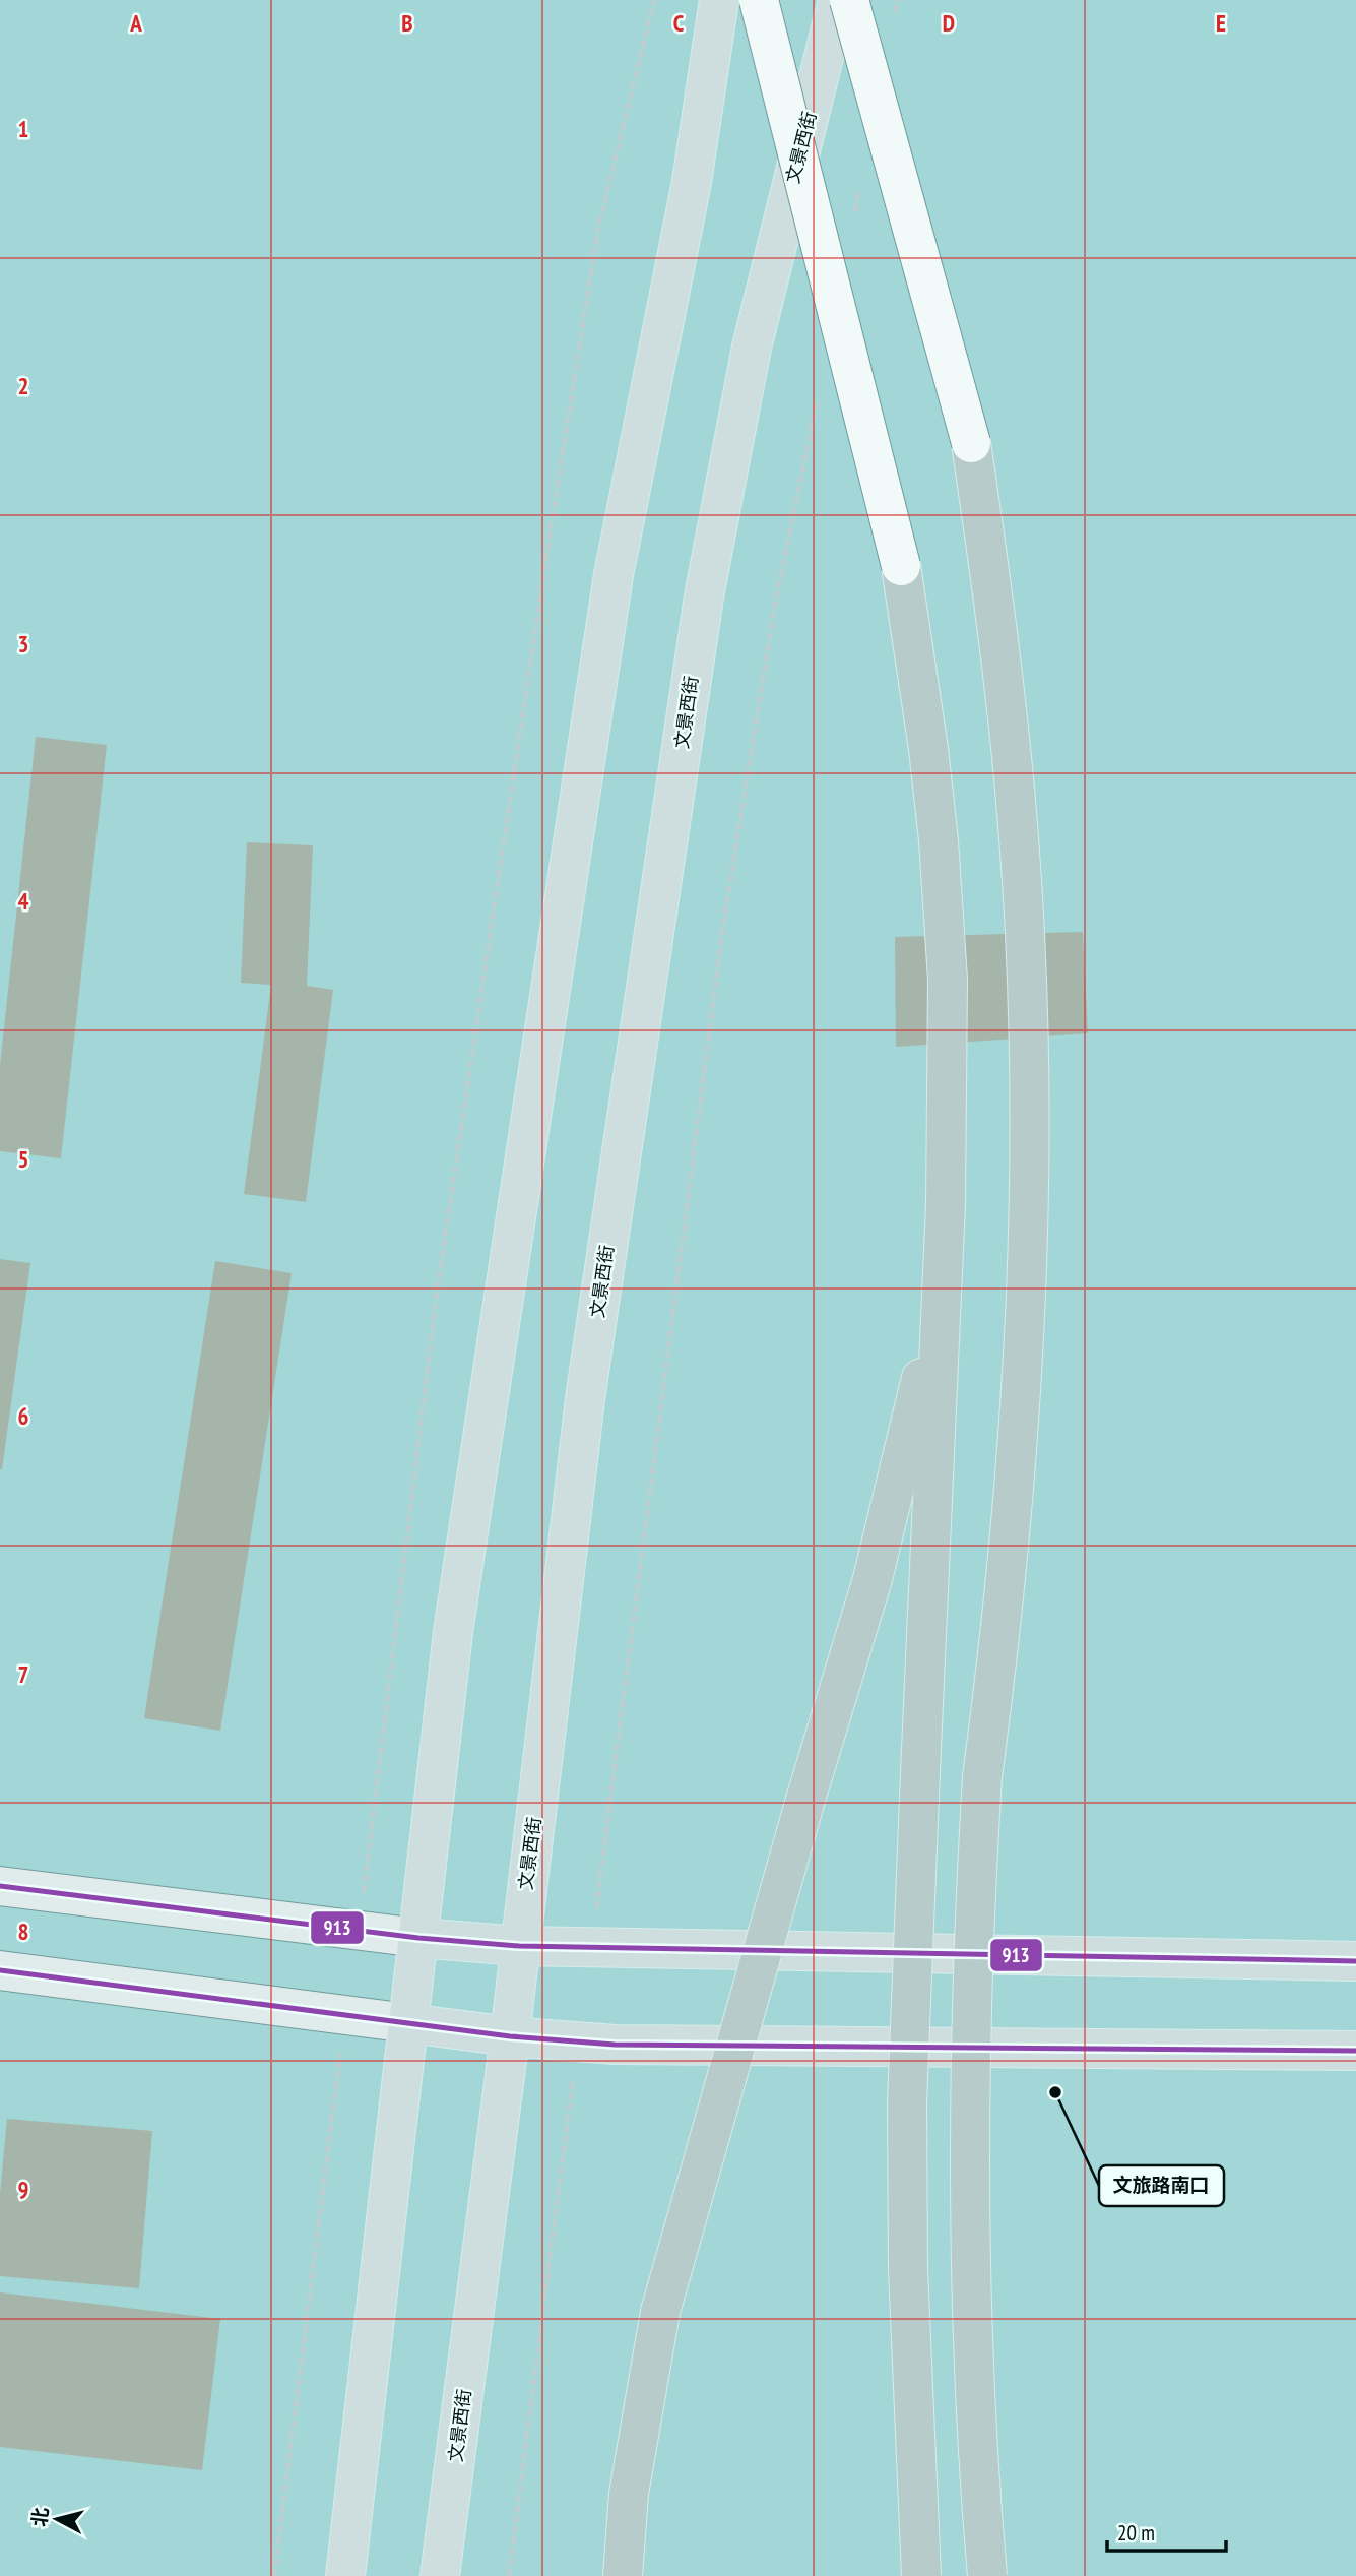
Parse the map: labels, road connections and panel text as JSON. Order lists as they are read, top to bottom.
{
  "streets": {
    "main road": ["文景西街"]
  },
  "places": ["文旅路南口"],
  "lines": ["transit line 913"],
  "scale_bar": "20 m",
  "north": "left",
  "grid": {
    "columns": [
      "A",
      "B",
      "C",
      "D",
      "E"
    ],
    "rows": [
      "1",
      "2",
      "3",
      "4",
      "5",
      "6",
      "7",
      "8",
      "9"
    ]
  }
}
